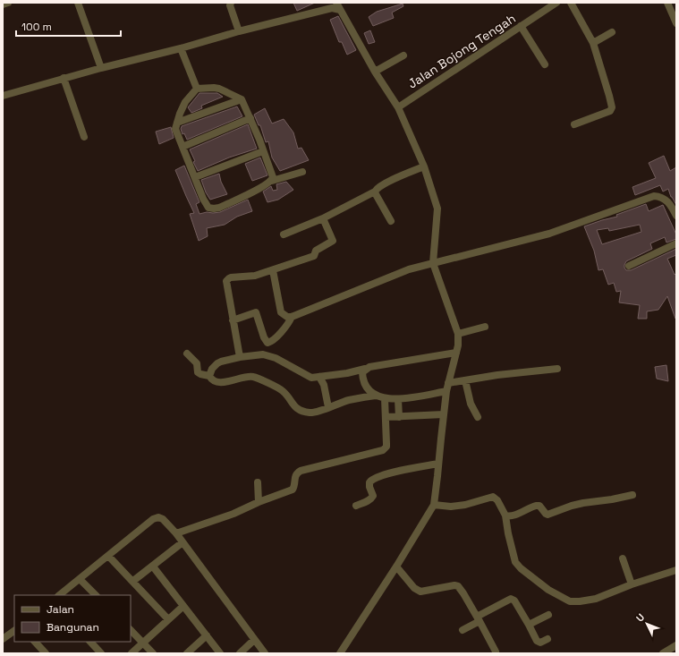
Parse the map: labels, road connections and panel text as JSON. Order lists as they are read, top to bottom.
{
  "streets": {
    "street": ["Jalan Bojong Tengah"]
  },
  "legend": ["Jalan", "Bangunan"],
  "scale_bar": "100 m",
  "north": "top left"
}
